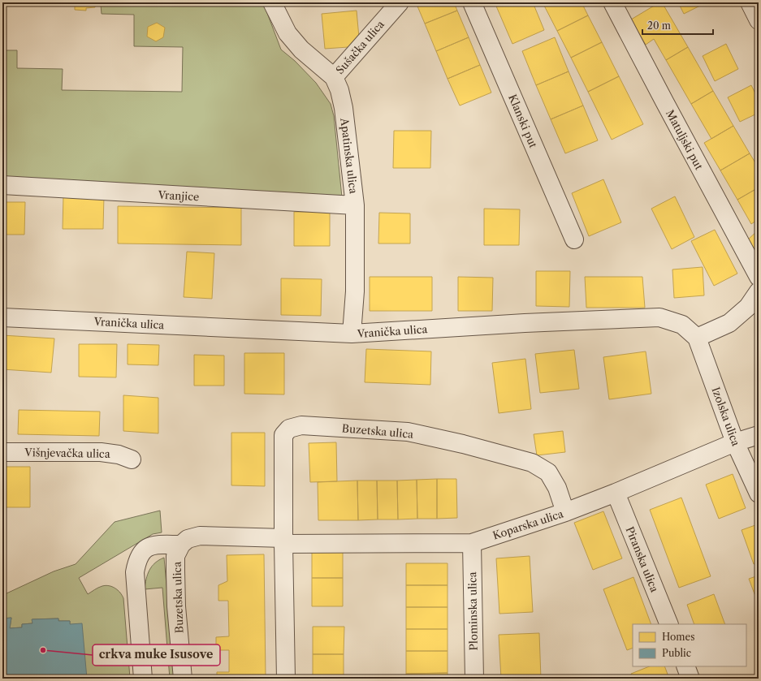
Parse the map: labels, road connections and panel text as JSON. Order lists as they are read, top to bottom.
{
  "streets": {
    "street": [
      "Sušačka ulica",
      "Klanski put",
      "Matuljski put",
      "Apatinska ulica",
      "Vranjice",
      "Vranička ulica",
      "Izolska ulica",
      "Buzetska ulica",
      "Višnjevačka ulica",
      "Koparska ulica",
      "Piranska ulica",
      "Plominska ulica"
    ]
  },
  "crossings": [
    ["Sušačka ulica", "Apatinska ulica"],
    ["Apatinska ulica", "Vranjice"],
    ["Apatinska ulica", "Vranička ulica"],
    ["Vranička ulica", "Izolska ulica"],
    ["Izolska ulica", "Koparska ulica"],
    ["Buzetska ulica", "Koparska ulica"],
    ["Koparska ulica", "Piranska ulica"],
    ["Koparska ulica", "Plominska ulica"]
  ],
  "places": ["crkva muke Isusove"],
  "legend": ["Homes", "Public"],
  "scale_bar": "20 m"
}
